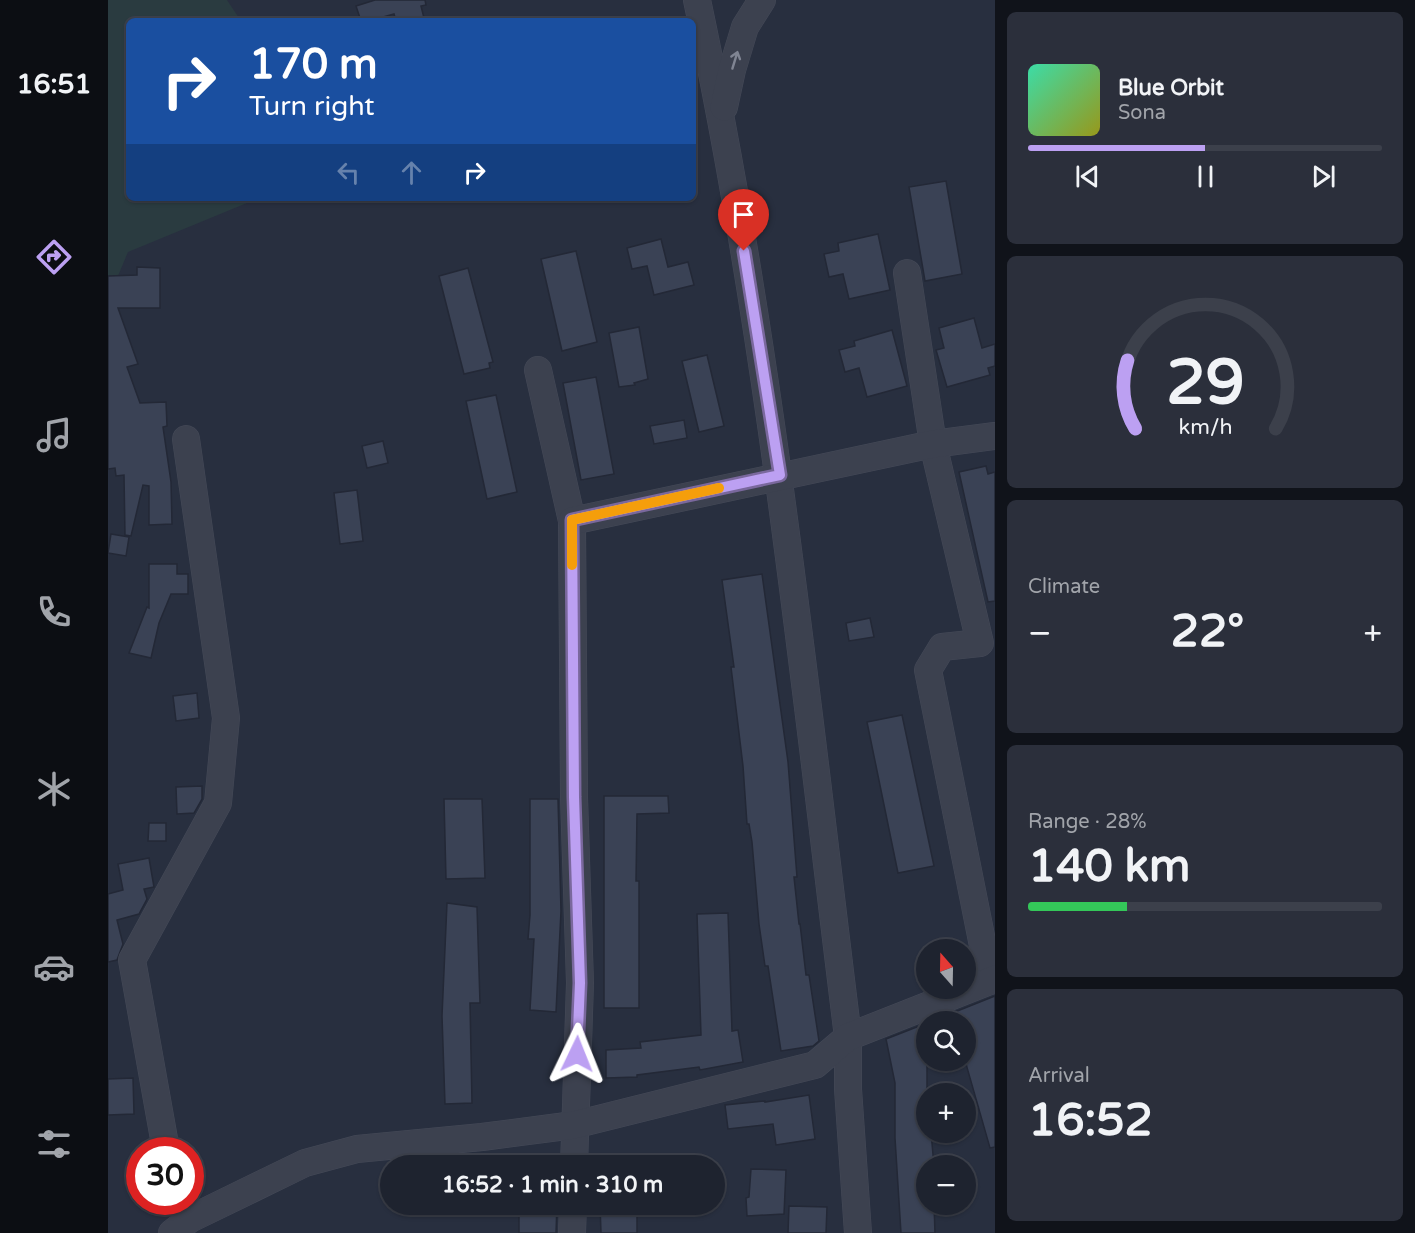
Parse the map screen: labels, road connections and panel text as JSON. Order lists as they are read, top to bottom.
{
  "north": "top",
  "page": {
    "tabs": "16:51",
    "turn": ["170 m", "Turn right"],
    "song": ["Blue Orbit", "Sona"],
    "tile": [
      "Climate",
      ["Range · 28%", "140 km"],
      ["Arrival", "16:52"]
    ],
    "heat": ["−", "22°", "+"],
    "map_buttons": ["+", "−"],
    "limit": "30",
    "trip": "16:52 · 1 min · 310 m",
    "gauge": ["29", "km/h"]
  }
}
